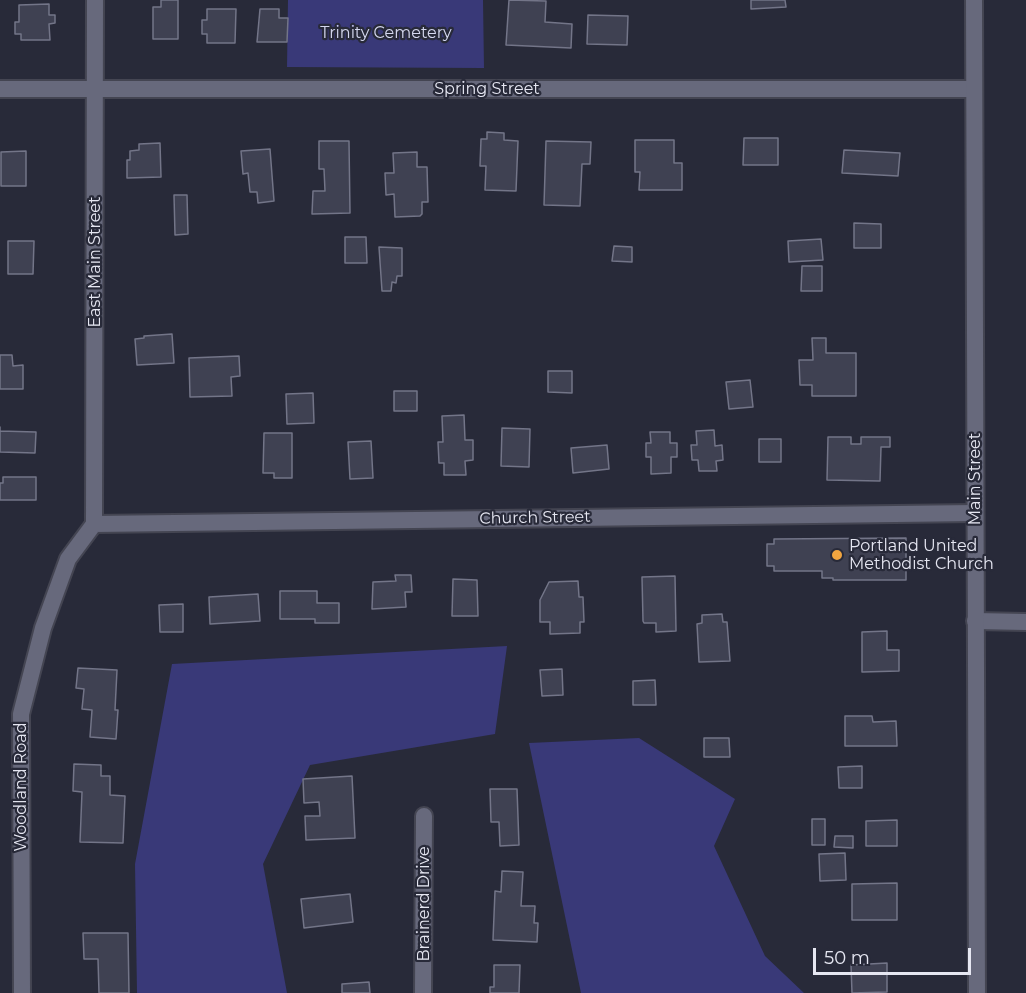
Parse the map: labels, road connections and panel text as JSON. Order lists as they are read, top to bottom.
{
  "streets": {
    "street": [
      "Spring Street",
      "East Main Street",
      "Main Street",
      "Church Street",
      "Woodland Road",
      "Brainerd Drive"
    ]
  },
  "crossings": [
    ["Spring Street", "East Main Street"],
    ["Spring Street", "Main Street"],
    ["East Main Street", "Church Street"],
    ["East Main Street", "Woodland Road"],
    ["Main Street", "Church Street"],
    ["Church Street", "Woodland Road"]
  ],
  "parks": ["Trinity Cemetery"],
  "places": ["Portland United Methodist Church"],
  "scale_bar": "50 m"
}
